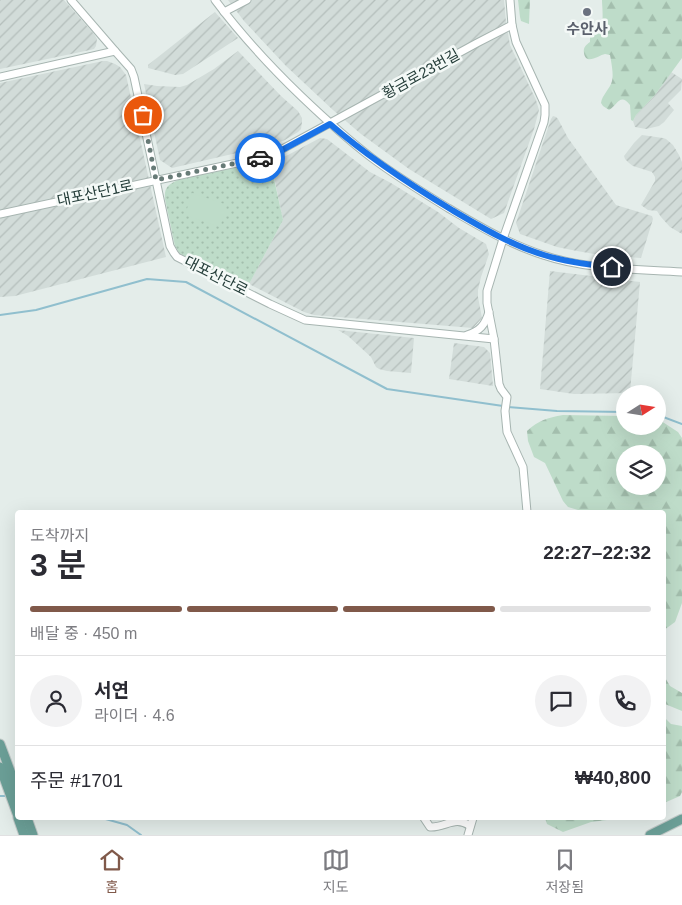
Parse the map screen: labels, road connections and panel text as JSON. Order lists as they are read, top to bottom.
{
  "streets": {
    "street": ["황금로23번길", "대포산단1로", "대포산단로"]
  },
  "crossings": [
    ["황금로23번길", "대포산단1로"],
    ["대포산단1로", "대포산단로"]
  ],
  "places": ["수안사"],
  "north": "right",
  "page": {
    "heading": ["3 분", "도착까지", "22:27–22:32"],
    "panel": [
      "서연",
      "라이더 · 4.6",
      "주문 #1701",
      "₩40,800"
    ],
    "bar": "배달 중 · 450 m",
    "tabs": ["홈", "지도", "저장됨"]
  }
}
